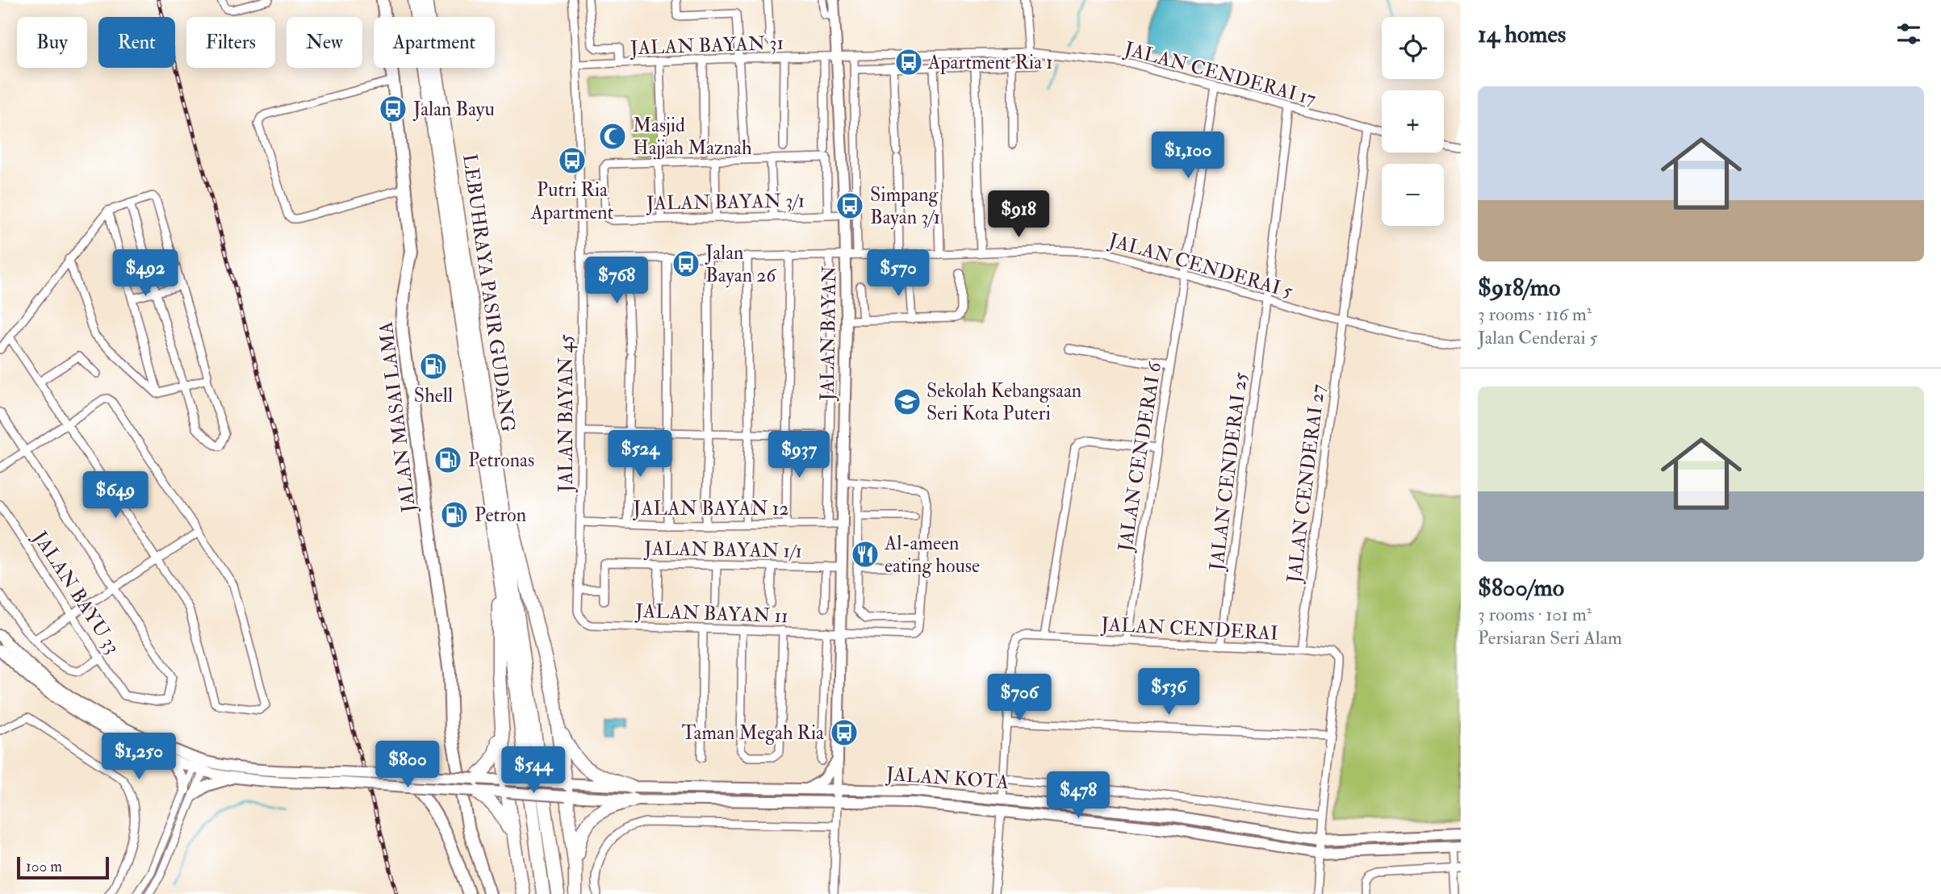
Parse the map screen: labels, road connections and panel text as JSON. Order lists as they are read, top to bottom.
{
  "streets": {
    "highway": ["LEBUHRAYA PASIR GUDANG"],
    "main road": ["JALAN BAYAN", "JALAN MASAI LAMA", "JALAN KOTA"],
    "street": [
      "JALAN BAYAN 31",
      "JALAN CENDERAI 17",
      "JALAN BAYAN 3/1",
      "JALAN CENDERAI 5",
      "JALAN BAYAN 45",
      "JALAN CENDERAI 6",
      "JALAN CENDERAI 25",
      "JALAN CENDERAI 27",
      "JALAN BAYAN 12",
      "JALAN BAYAN 1/1",
      "JALAN BAYU 33",
      "JALAN BAYAN 11",
      "JALAN CENDERAI"
    ]
  },
  "crossings": [
    ["JALAN BAYAN 31", "JALAN CENDERAI 17"],
    ["JALAN BAYAN 31", "JALAN BAYAN"],
    ["JALAN BAYAN 31", "JALAN BAYAN 45"],
    ["JALAN CENDERAI 17", "JALAN BAYAN"],
    ["JALAN CENDERAI 17", "JALAN CENDERAI 6"],
    ["JALAN CENDERAI 17", "JALAN CENDERAI 25"],
    ["JALAN CENDERAI 17", "JALAN CENDERAI 27"],
    ["JALAN BAYAN 3/1", "JALAN BAYAN"],
    ["JALAN CENDERAI 5", "JALAN BAYAN"],
    ["JALAN CENDERAI 5", "JALAN CENDERAI 6"],
    ["JALAN CENDERAI 5", "JALAN CENDERAI 25"],
    ["JALAN CENDERAI 5", "JALAN CENDERAI 27"],
    ["JALAN BAYAN", "JALAN BAYAN 12"],
    ["JALAN BAYAN", "JALAN BAYAN 1/1"],
    ["JALAN BAYAN", "JALAN BAYAN 11"],
    ["JALAN BAYAN", "JALAN KOTA"],
    ["JALAN BAYAN 45", "JALAN BAYAN 12"],
    ["JALAN BAYAN 45", "JALAN BAYAN 11"],
    ["JALAN CENDERAI 6", "JALAN CENDERAI"],
    ["JALAN CENDERAI 25", "JALAN CENDERAI"],
    ["JALAN CENDERAI 27", "JALAN CENDERAI"],
    ["JALAN CENDERAI", "JALAN KOTA"]
  ],
  "places": {
    "bus stop": [
      "Apartment Ria 1",
      "Jalan Bayu",
      "Putri Ria Apartment",
      "Simpang Bayan 3/1",
      "Jalan Bayan 26",
      "Taman Megah Ria"
    ],
    "mosque": ["Masjid Hajjah Maznah"],
    "fuel station": ["Shell", "Petronas", "Petron"],
    "school or university": ["Sekolah Kebangsaan Seri Kota Puteri"],
    "restaurant": ["Al-ameen eating house"]
  },
  "scale_bar": "100 m",
  "page": {
    "heading": "14 homes",
    "map_buttons": ["+", "−"],
    "chip": [
      "Buy",
      "Rent",
      "Filters",
      "New",
      "Apartment"
    ],
    "list": [
      {
        "name": "$918/mo",
        "note": "3 rooms · 116 m² · Jalan Cenderai 5"
      },
      {
        "name": "$800/mo",
        "note": "3 rooms · 101 m² · Persiaran Seri Alam"
      }
    ],
    "price": [
      "$1,100",
      "$918",
      "$492",
      "$570",
      "$768",
      "$524",
      "$937",
      "$649",
      "$536",
      "$706",
      "$1,250",
      "$800",
      "$544",
      "$478"
    ],
    "scale": "100 m"
  }
}
